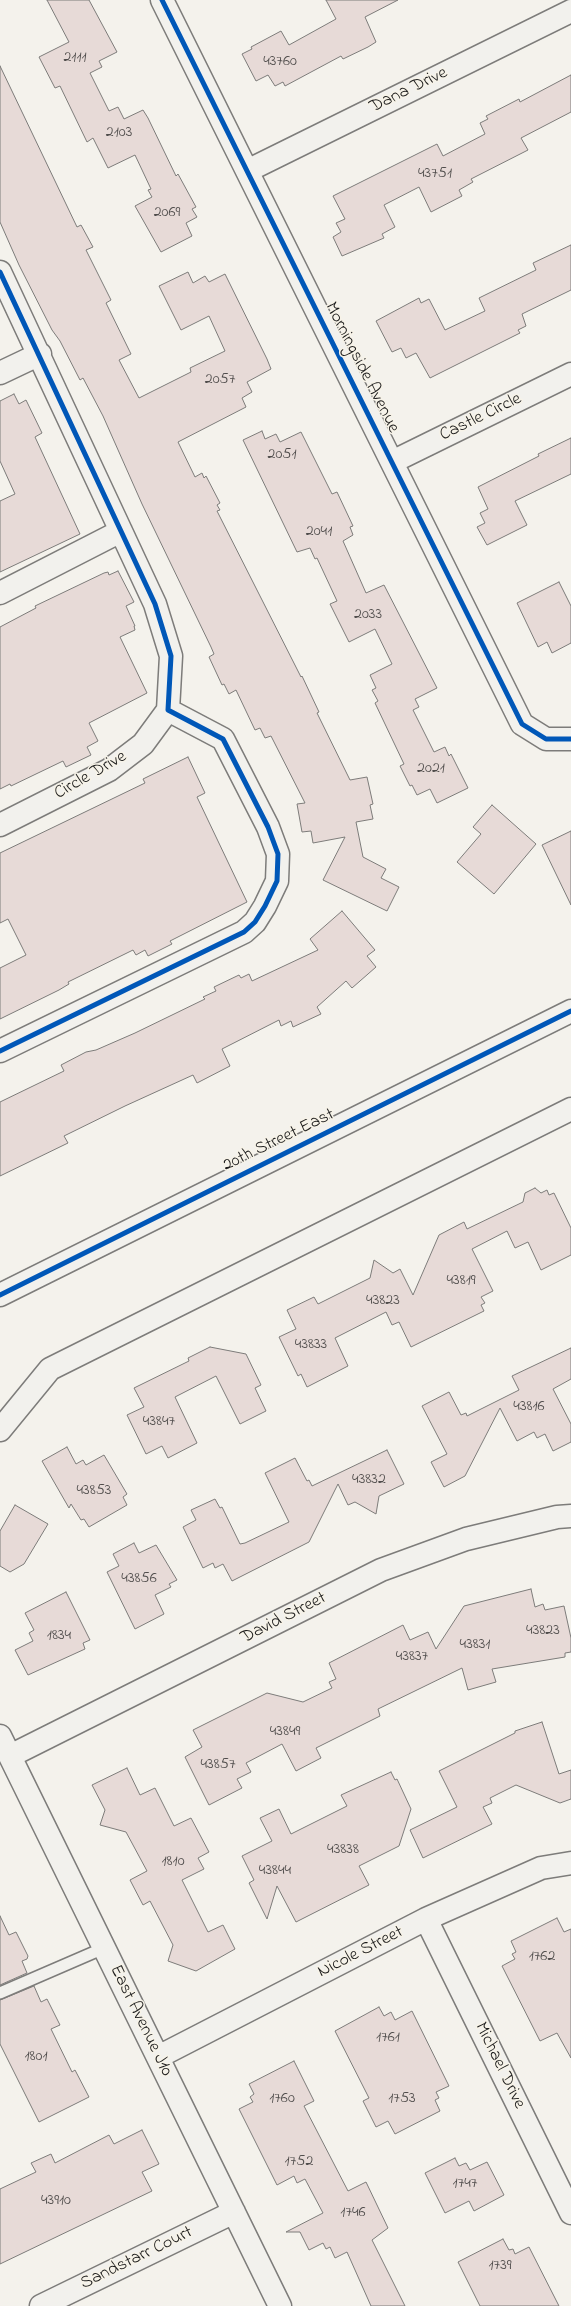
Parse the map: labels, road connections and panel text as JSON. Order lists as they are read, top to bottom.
{
  "streets": {
    "street": [
      "Dana Drive",
      "Morningside Avenue",
      "Castle Circle",
      "Circle Drive",
      "20th Street East",
      "David Street",
      "Nicole Street",
      "East Avenue J10",
      "Michael Drive",
      "Sandstarr Court"
    ]
  },
  "crossings": [
    ["Dana Drive", "Morningside Avenue"],
    ["Morningside Avenue", "Castle Circle"],
    ["David Street", "East Avenue J10"],
    ["Nicole Street", "East Avenue J10"],
    ["Nicole Street", "Michael Drive"],
    ["East Avenue J10", "Sandstarr Court"]
  ],
  "house_numbers": [
    "2111",
    "43760",
    "2103",
    "43751",
    "2069",
    "2057",
    "2051",
    "2041",
    "2033",
    "2021",
    "43819",
    "43823",
    "43833",
    "43816",
    "43847",
    "43832",
    "43853",
    "43856",
    "43823",
    "1834",
    "43831",
    "43837",
    "43849",
    "43857",
    "43838",
    "1810",
    "43844",
    "1762",
    "1761",
    "1801",
    "1760",
    "1753",
    "1752",
    "1747",
    "43910",
    "1746",
    "1739"
  ]
}
